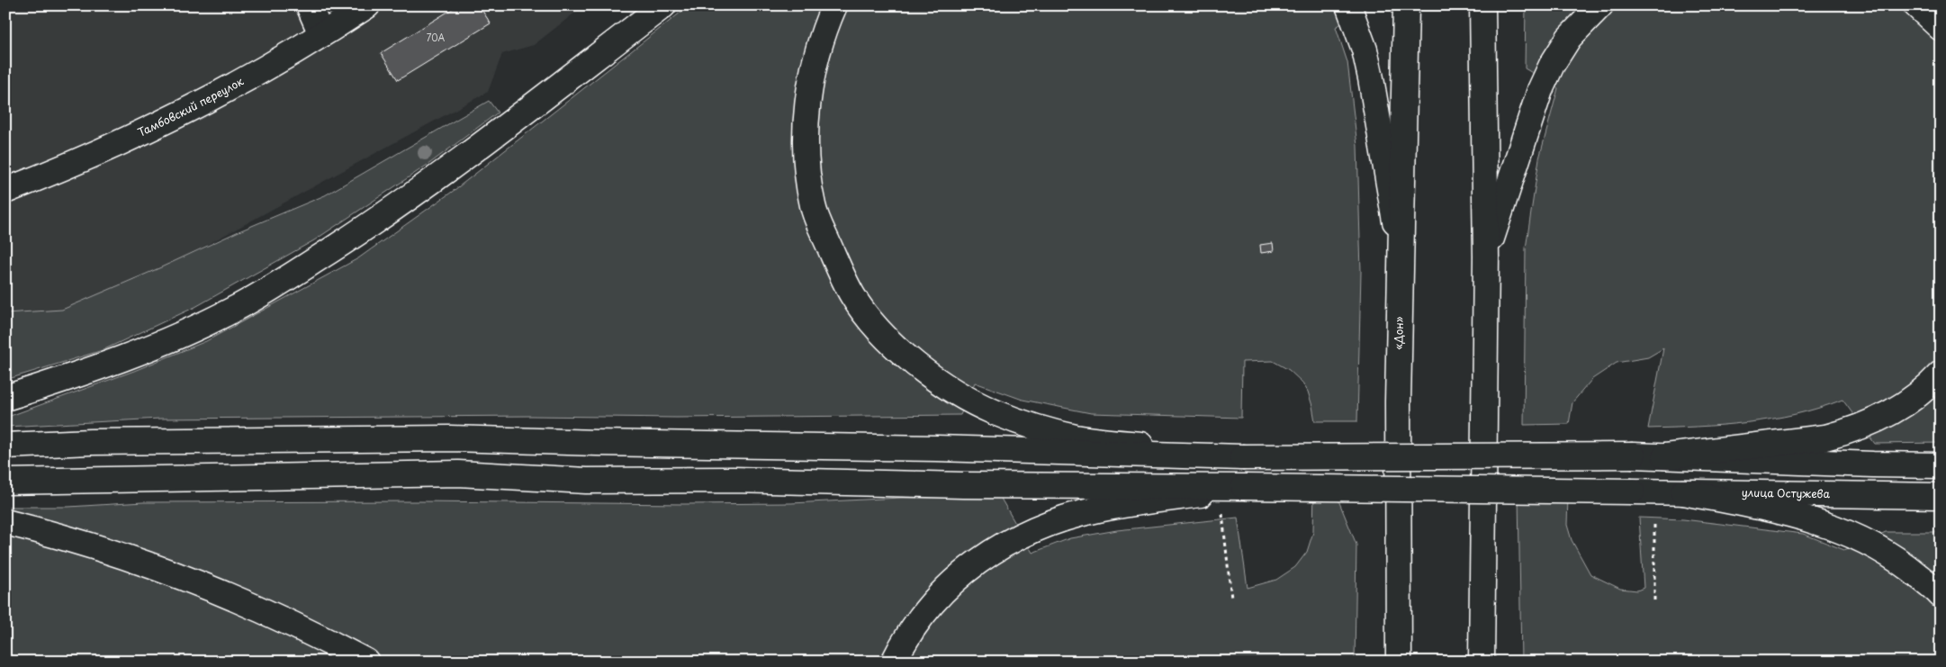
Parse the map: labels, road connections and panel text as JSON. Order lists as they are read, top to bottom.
{
  "streets": {
    "main road": ["Тамбовский переулок", "«Дон»", "улица Остужева"]
  },
  "house_numbers": ["70А"]
}
